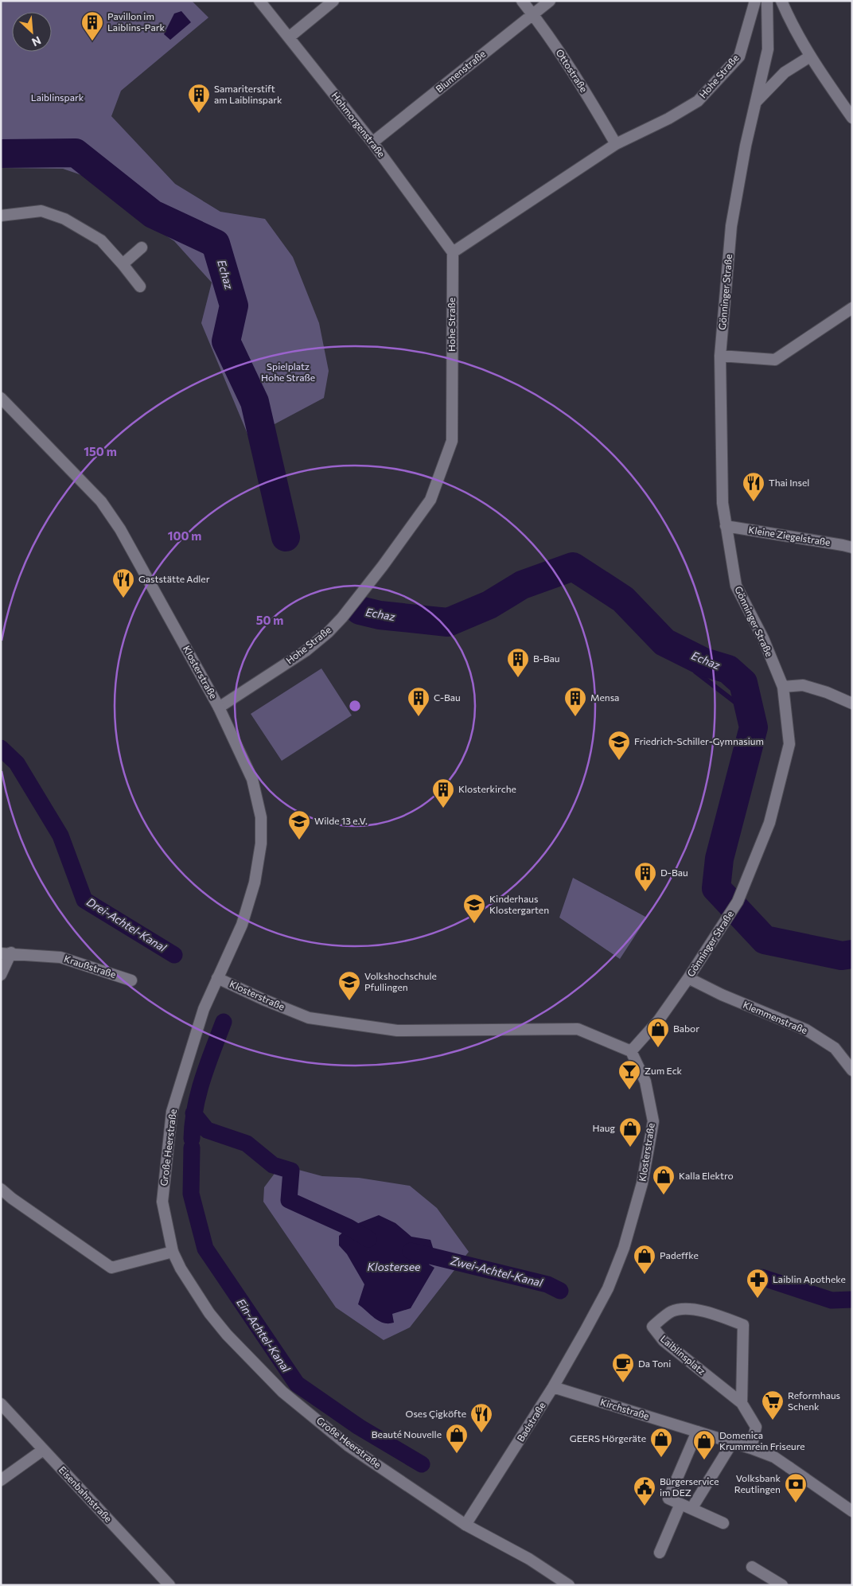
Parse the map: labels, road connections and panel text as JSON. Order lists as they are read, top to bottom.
{
  "streets": {
    "street": [
      "Ottostraße",
      "Blumenstraße",
      "Hohe Straße",
      "Hohmorgenstraße",
      "Gönninger Straße",
      "Kleine Ziegelstraße",
      "Klosterstraße",
      "Kraußstraße",
      "Klemmenstraße",
      "Große Heerstraße",
      "Laiblinsplatz",
      "Kirchstraße",
      "Badstraße",
      "Eisenbahnstraße"
    ]
  },
  "crossings": [
    ["Ottostraße", "Blumenstraße"],
    ["Ottostraße", "Hohe Straße"],
    ["Blumenstraße", "Hohmorgenstraße"],
    ["Hohe Straße", "Hohmorgenstraße"],
    ["Hohe Straße", "Klosterstraße"],
    ["Gönninger Straße", "Kleine Ziegelstraße"],
    ["Gönninger Straße", "Klosterstraße"],
    ["Gönninger Straße", "Klemmenstraße"],
    ["Klosterstraße", "Große Heerstraße"],
    ["Klosterstraße", "Badstraße"],
    ["Große Heerstraße", "Badstraße"],
    ["Laiblinsplatz", "Kirchstraße"],
    ["Kirchstraße", "Badstraße"]
  ],
  "water": [
    "Echaz",
    "Drei-Achtel-Kanal",
    "Klostersee",
    "Zwei-Achtel-Kanal",
    "Ein-Achtel-Kanal"
  ],
  "parks": ["Laiblinspark", "Spielplatz Hohe Straße"],
  "places": {
    "building": [
      "Pavillon im Laiblins-Park",
      "Samariterstift am Laiblinspark",
      "B-Bau",
      "C-Bau",
      "Mensa",
      "Klosterkirche",
      "D-Bau"
    ],
    "restaurant": ["Thai Insel", "Gaststätte Adler", "Oses Çigköfte"],
    "school or university": [
      "Friedrich-Schiller-Gymnasium",
      "Wilde 13 e.V.",
      "Kinderhaus Klostergarten",
      "Volkshochschule Pfullingen"
    ],
    "shop": [
      "Babor",
      "Haug",
      "Kalla Elektro",
      "Padeffke",
      "Beauté Nouvelle",
      "GEERS Hörgeräte",
      "Domenica Krummrein Friseure"
    ],
    "bar": ["Zum Eck"],
    "pharmacy": ["Laiblin Apotheke"],
    "cafe": ["Da Toni"],
    "supermarket": ["Reformhaus Schenk"],
    "bank": ["Volksbank Reutlingen"],
    "public building": ["Bürgerservice im DEZ"]
  },
  "north": "bottom right",
  "rings": ["150 m", "100 m", "50 m"]
}
